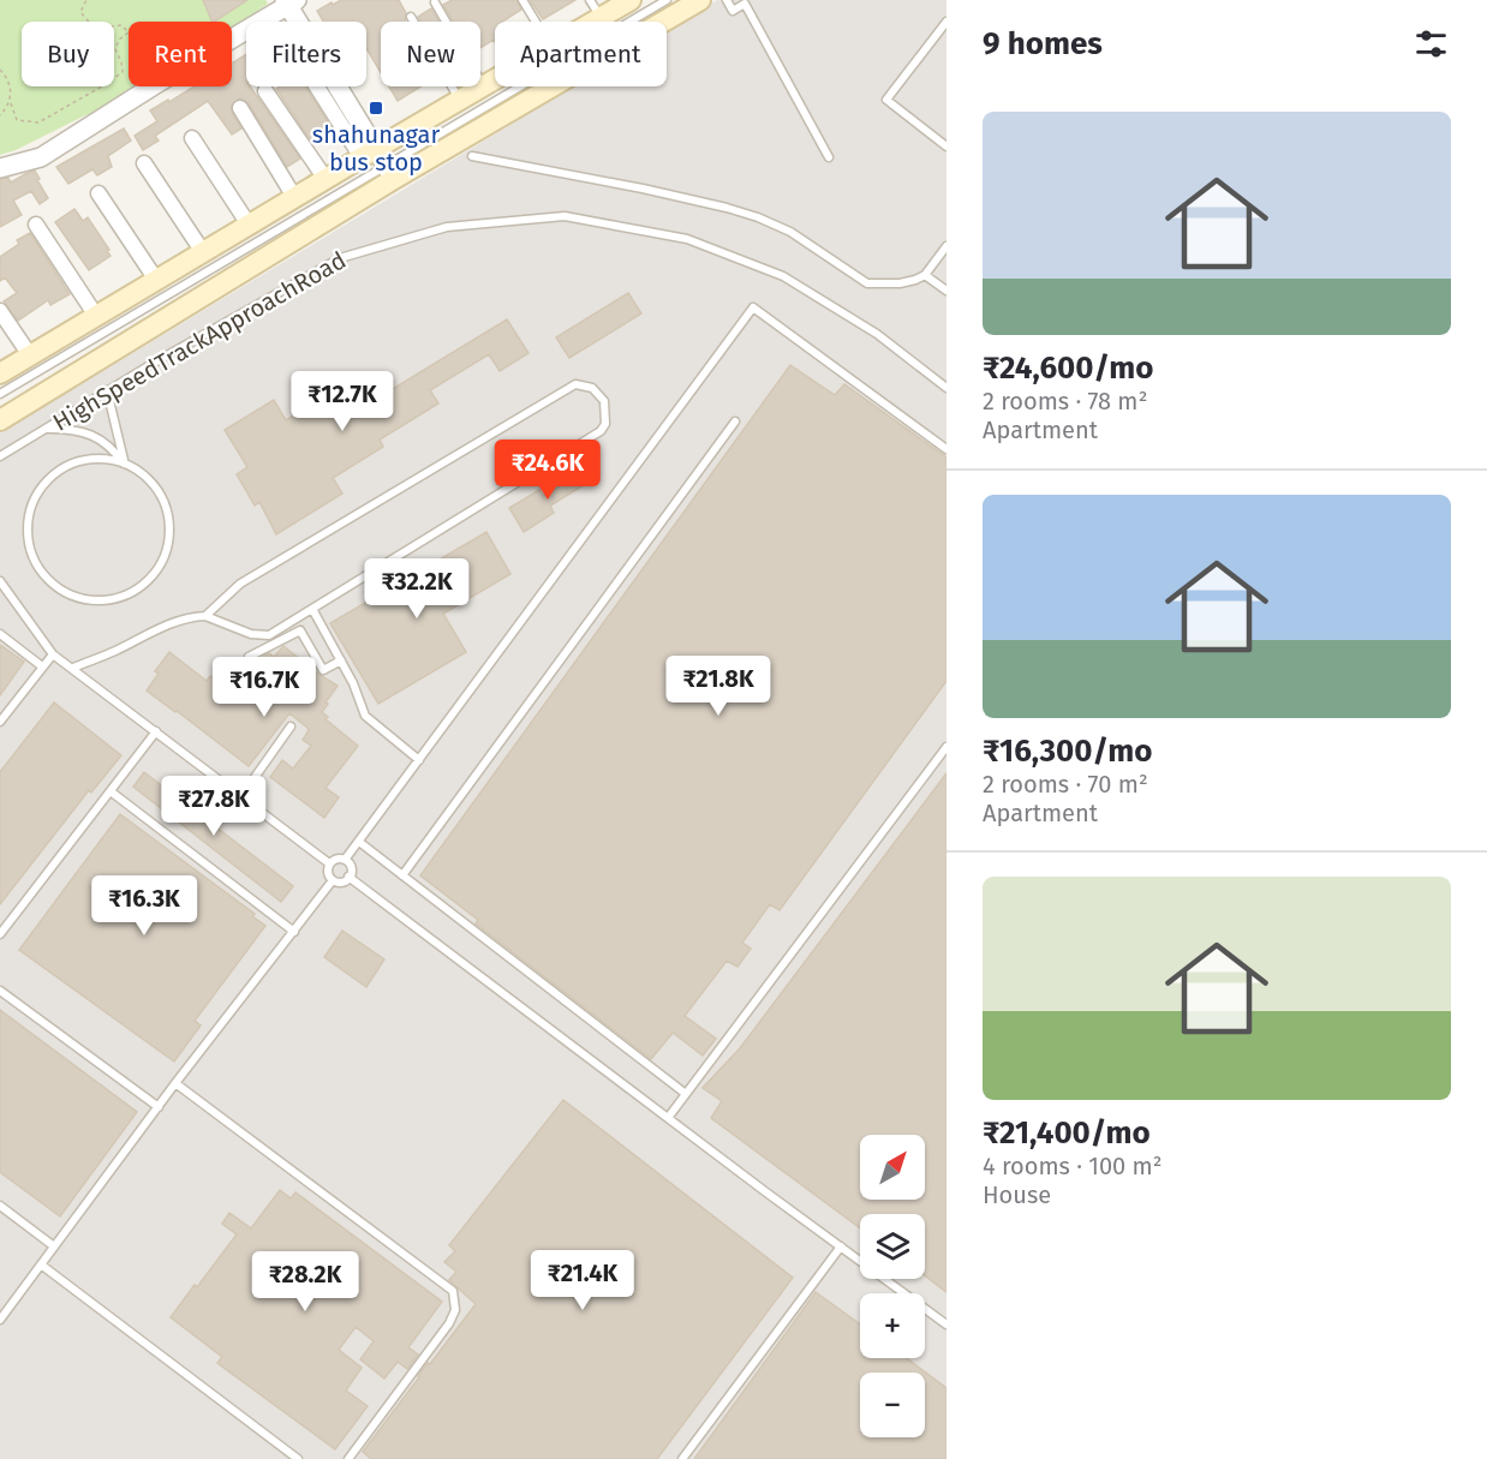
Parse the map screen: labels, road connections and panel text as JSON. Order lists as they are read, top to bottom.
{
  "streets": {
    "lane": ["HighSpeedTrackApproachRoad"]
  },
  "places": {
    "transit": ["shahunagar bus stop"]
  },
  "north": "top right",
  "page": {
    "heading": "9 homes",
    "chip": [
      "Buy",
      "Rent",
      "Filters",
      "New",
      "Apartment"
    ],
    "list": [
      {
        "name": "₹24,600/mo",
        "note": "2 rooms · 78 m² · Apartment"
      },
      {
        "name": "₹16,300/mo",
        "note": "2 rooms · 70 m² · Apartment"
      },
      {
        "name": "₹21,400/mo",
        "note": "4 rooms · 100 m² · House"
      }
    ],
    "price": [
      "₹12.7K",
      "₹24.6K",
      "₹32.2K",
      "₹21.8K",
      "₹16.7K",
      "₹27.8K",
      "₹16.3K",
      "₹21.4K",
      "₹28.2K"
    ],
    "map_buttons": ["+", "−"]
  }
}
